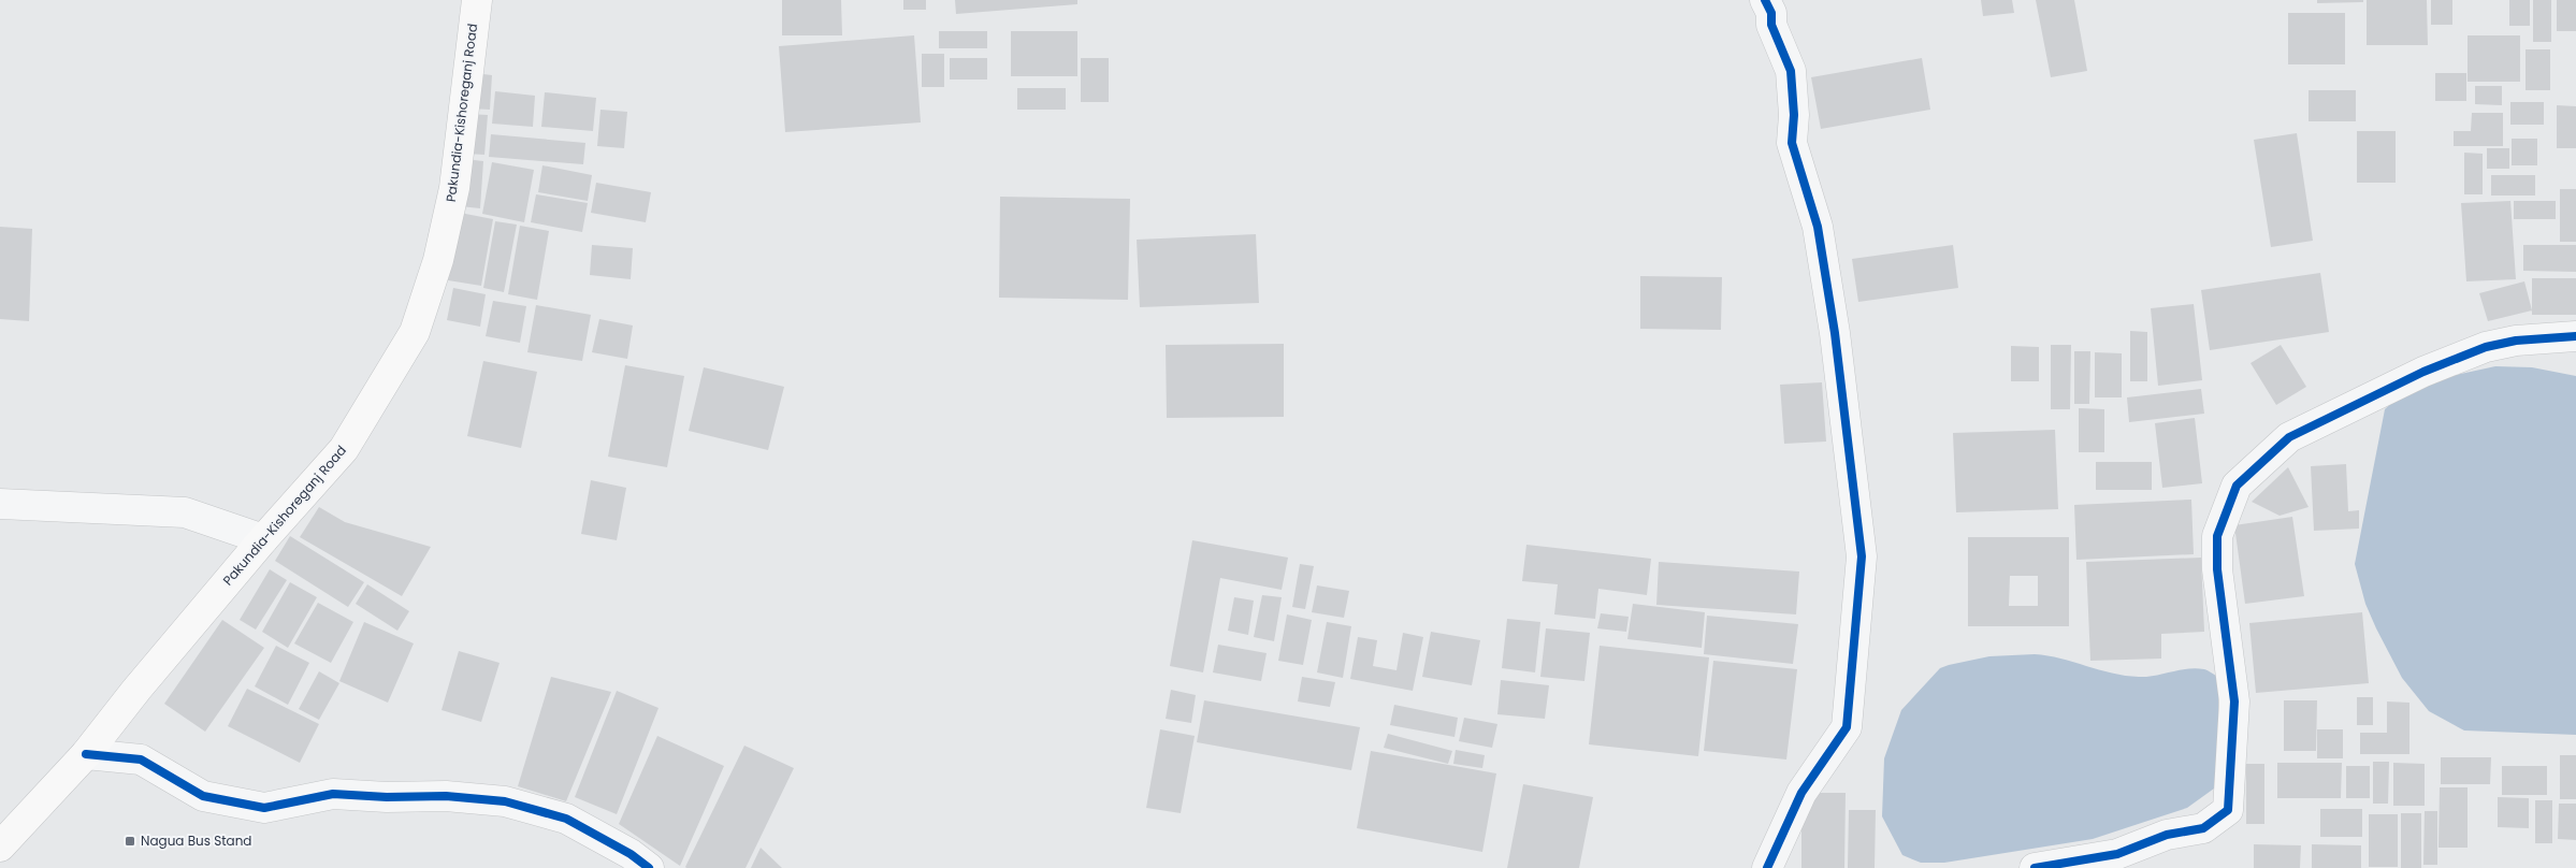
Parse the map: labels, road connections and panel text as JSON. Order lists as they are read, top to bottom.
{
  "streets": {
    "main road": ["Pakundia-Kishoreganj Road"]
  },
  "places": {
    "transit": ["Nagua Bus Stand"]
  }
}
